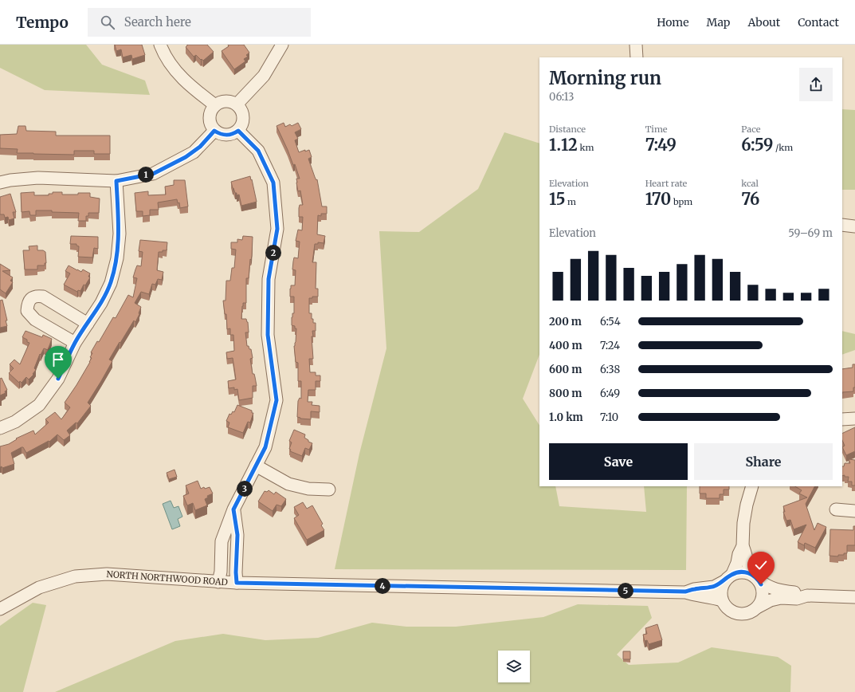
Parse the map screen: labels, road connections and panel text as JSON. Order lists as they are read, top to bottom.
{
  "streets": {
    "street": ["NORTH NORTHWOOD ROAD"]
  },
  "page": {
    "header": "Tempo",
    "search": "Search here",
    "nav": [
      "Home",
      "Map",
      "About",
      "Contact"
    ],
    "heading": ["Morning run", "06:13"],
    "stats": [
      ["Distance", "1.12 km"],
      ["Time", "7:49"],
      ["Pace", "6:59 /km"],
      ["Elevation", "15 m"],
      ["Heart rate", "170 bpm"],
      ["kcal", "76"]
    ],
    "pins": [
      "1",
      "2",
      "3",
      "4",
      "5"
    ],
    "chart": ["Elevation", "59–69 m"],
    "list": [
      {
        "name": "200 m",
        "note": "6:54"
      },
      {
        "name": "400 m",
        "note": "7:24"
      },
      {
        "name": "600 m",
        "note": "6:38"
      },
      {
        "name": "800 m",
        "note": "6:49"
      },
      {
        "name": "1.0 km",
        "note": "7:10"
      }
    ],
    "buttons": ["Save", "Share"]
  }
}
